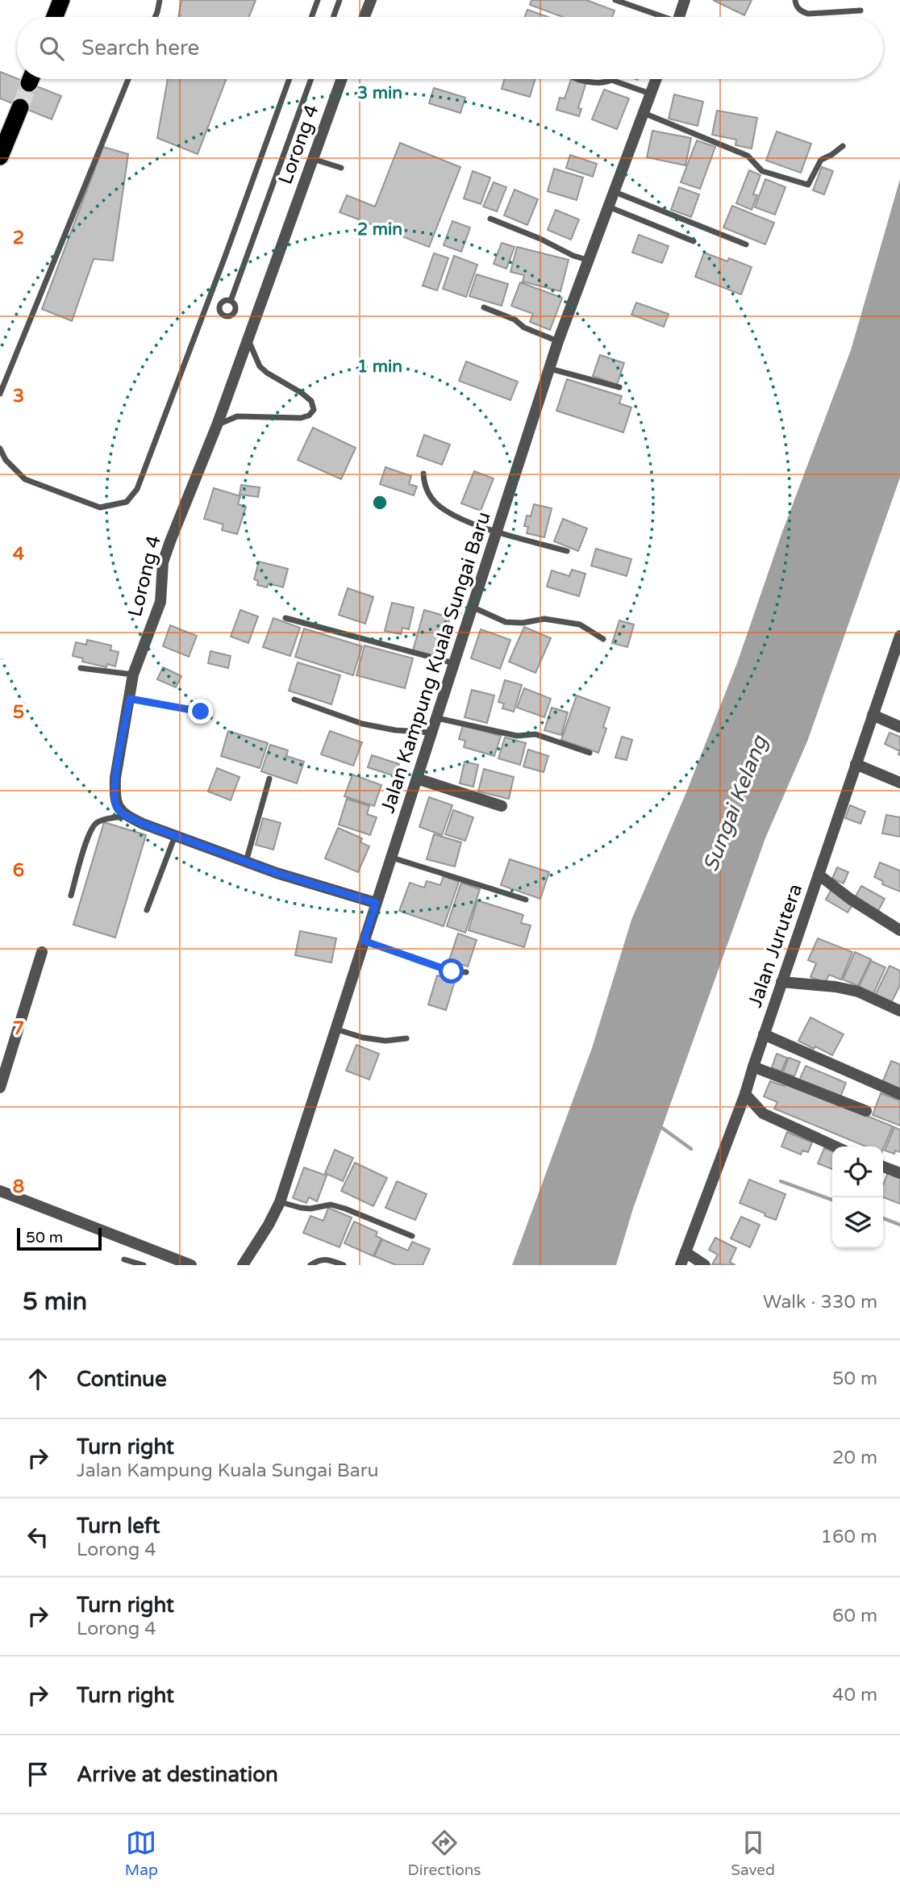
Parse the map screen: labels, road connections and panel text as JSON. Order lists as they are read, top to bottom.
{
  "streets": {
    "street": ["Lorong 4", "Jalan Kampung Kuala Sungai Baru", "Jalan Jurutera"]
  },
  "water": ["Sungai Kelang"],
  "scale_bar": "50 m",
  "page": {
    "search": "Search here",
    "scale": "50 m",
    "heading": ["5 min", "Walk · 330 m"],
    "list": [
      ["Continue", "50 m"],
      ["Turn right", "Jalan Kampung Kuala Sungai Baru", "20 m"],
      ["Turn left", "Lorong 4", "160 m"],
      ["Turn right", "Lorong 4", "60 m"],
      ["Turn right", "40 m"],
      "Arrive at destination"
    ],
    "nav": ["Map", "Directions", "Saved"]
  },
  "grid": {
    "rows": [
      "2",
      "3",
      "4",
      "5",
      "6",
      "7",
      "8"
    ]
  },
  "rings": ["3 min", "2 min", "1 min"]
}
